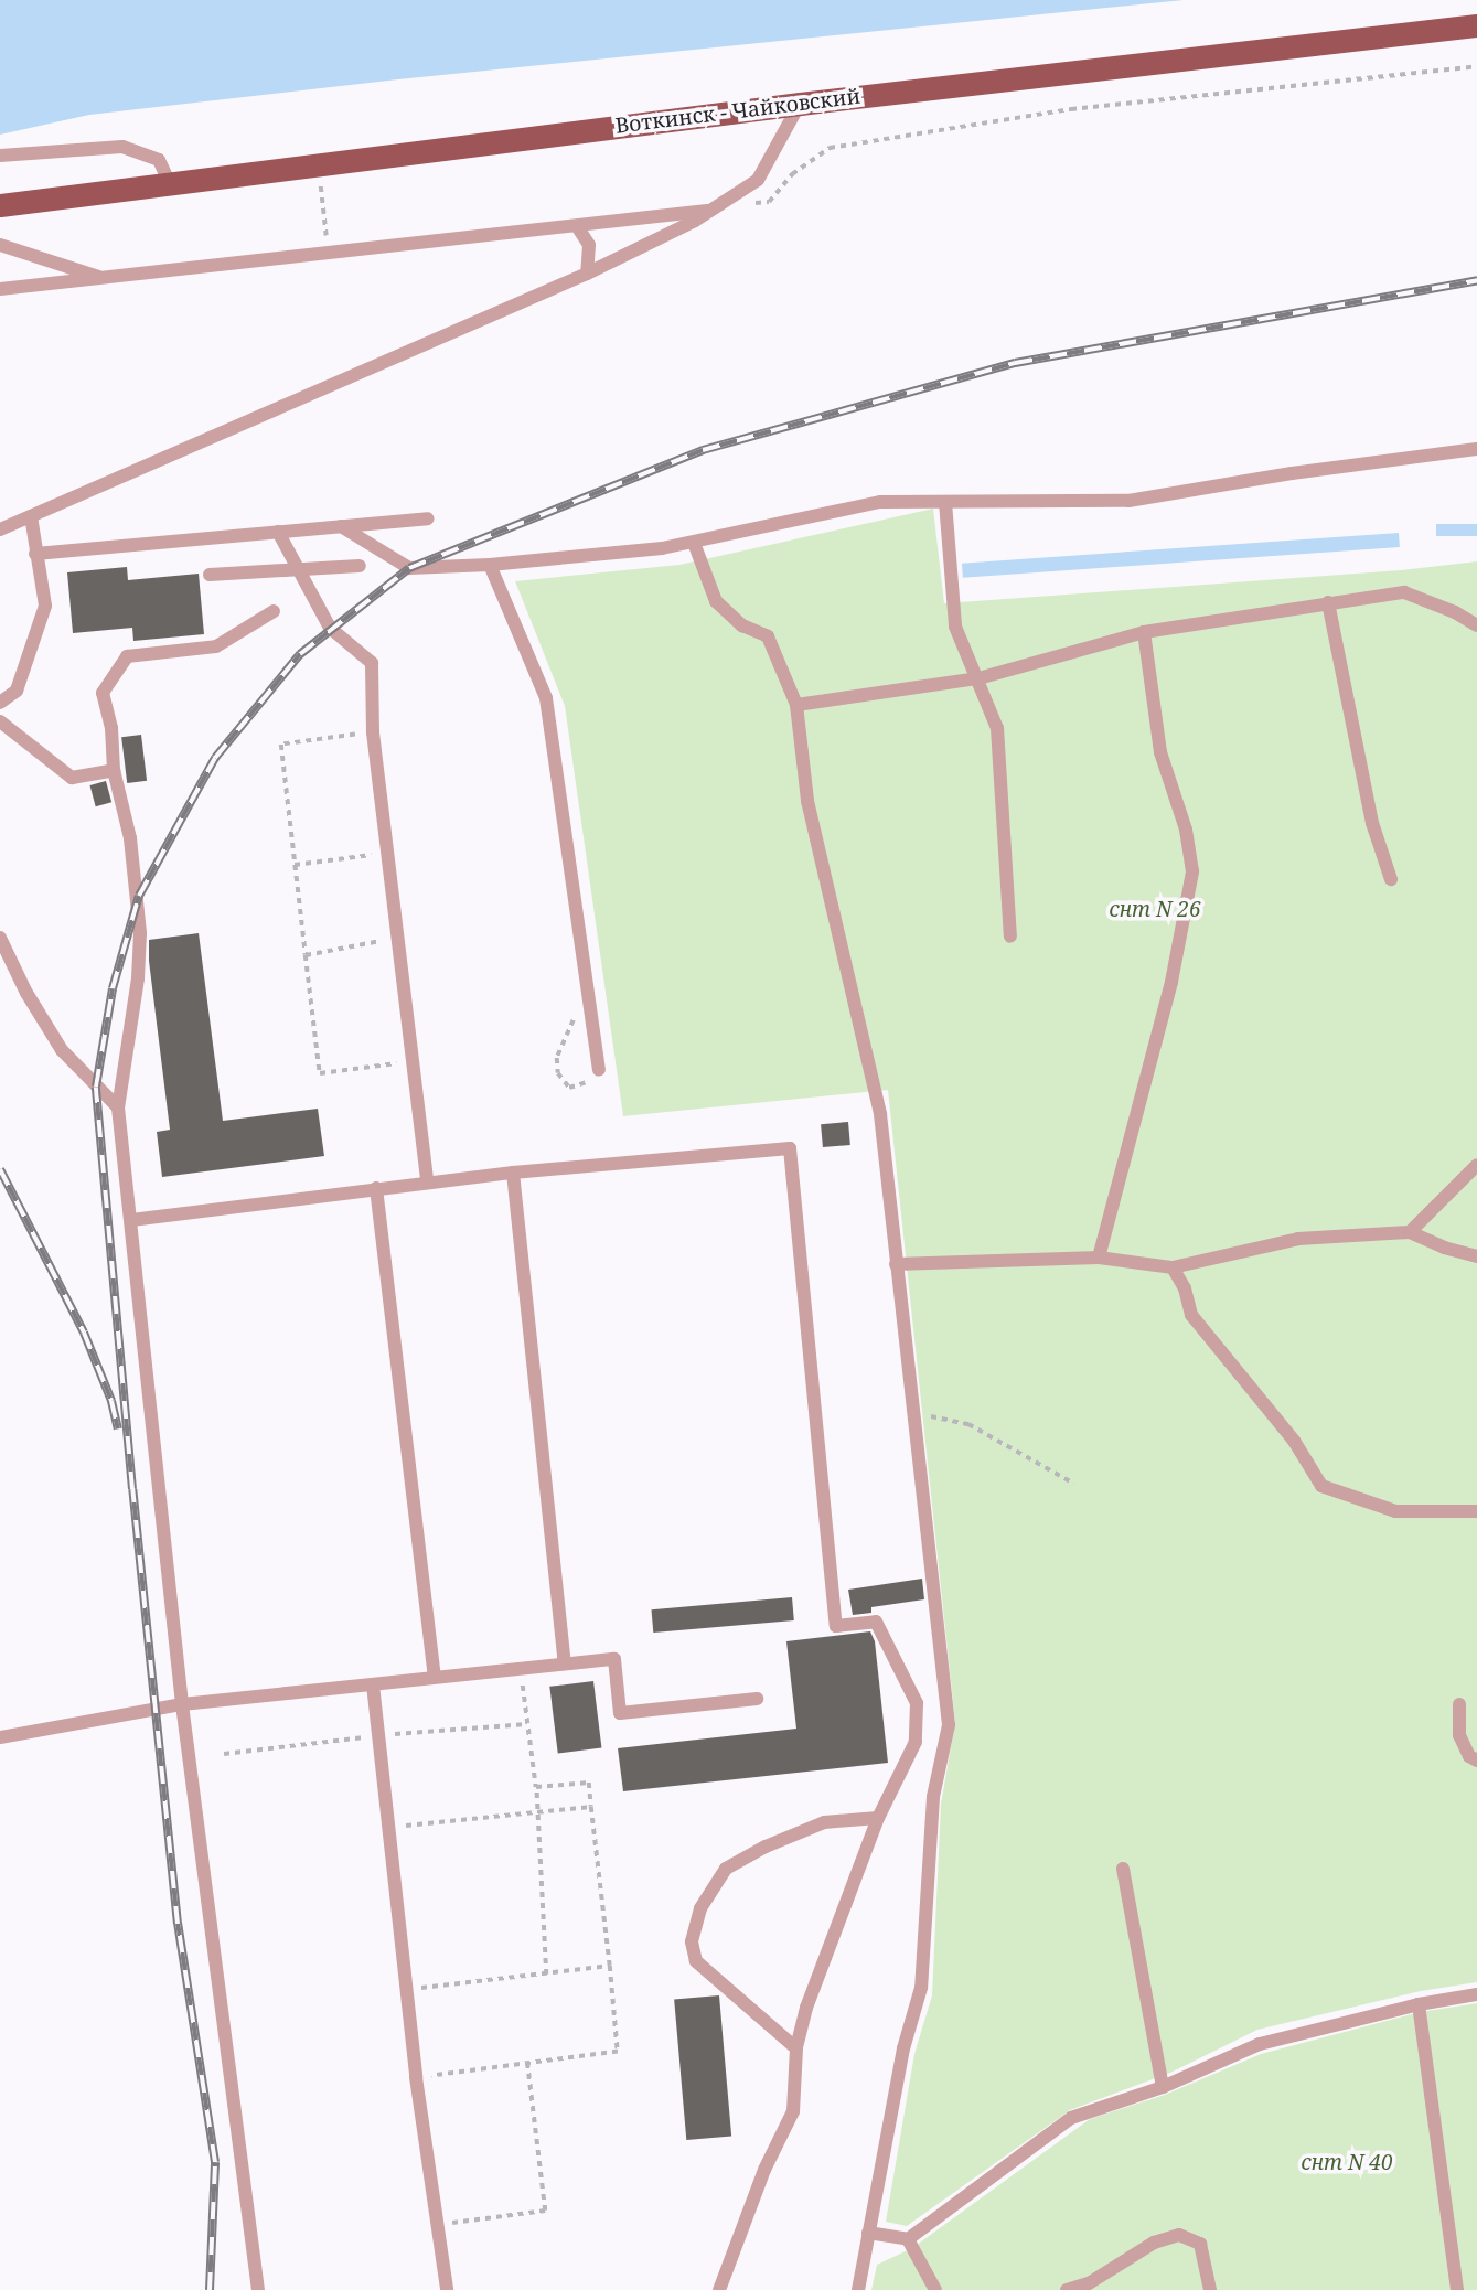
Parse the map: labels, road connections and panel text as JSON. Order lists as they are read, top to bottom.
{
  "streets": {
    "main road": ["Воткинск - Чайковский"]
  },
  "parks": ["снт N 26", "снт N 40"]
}
